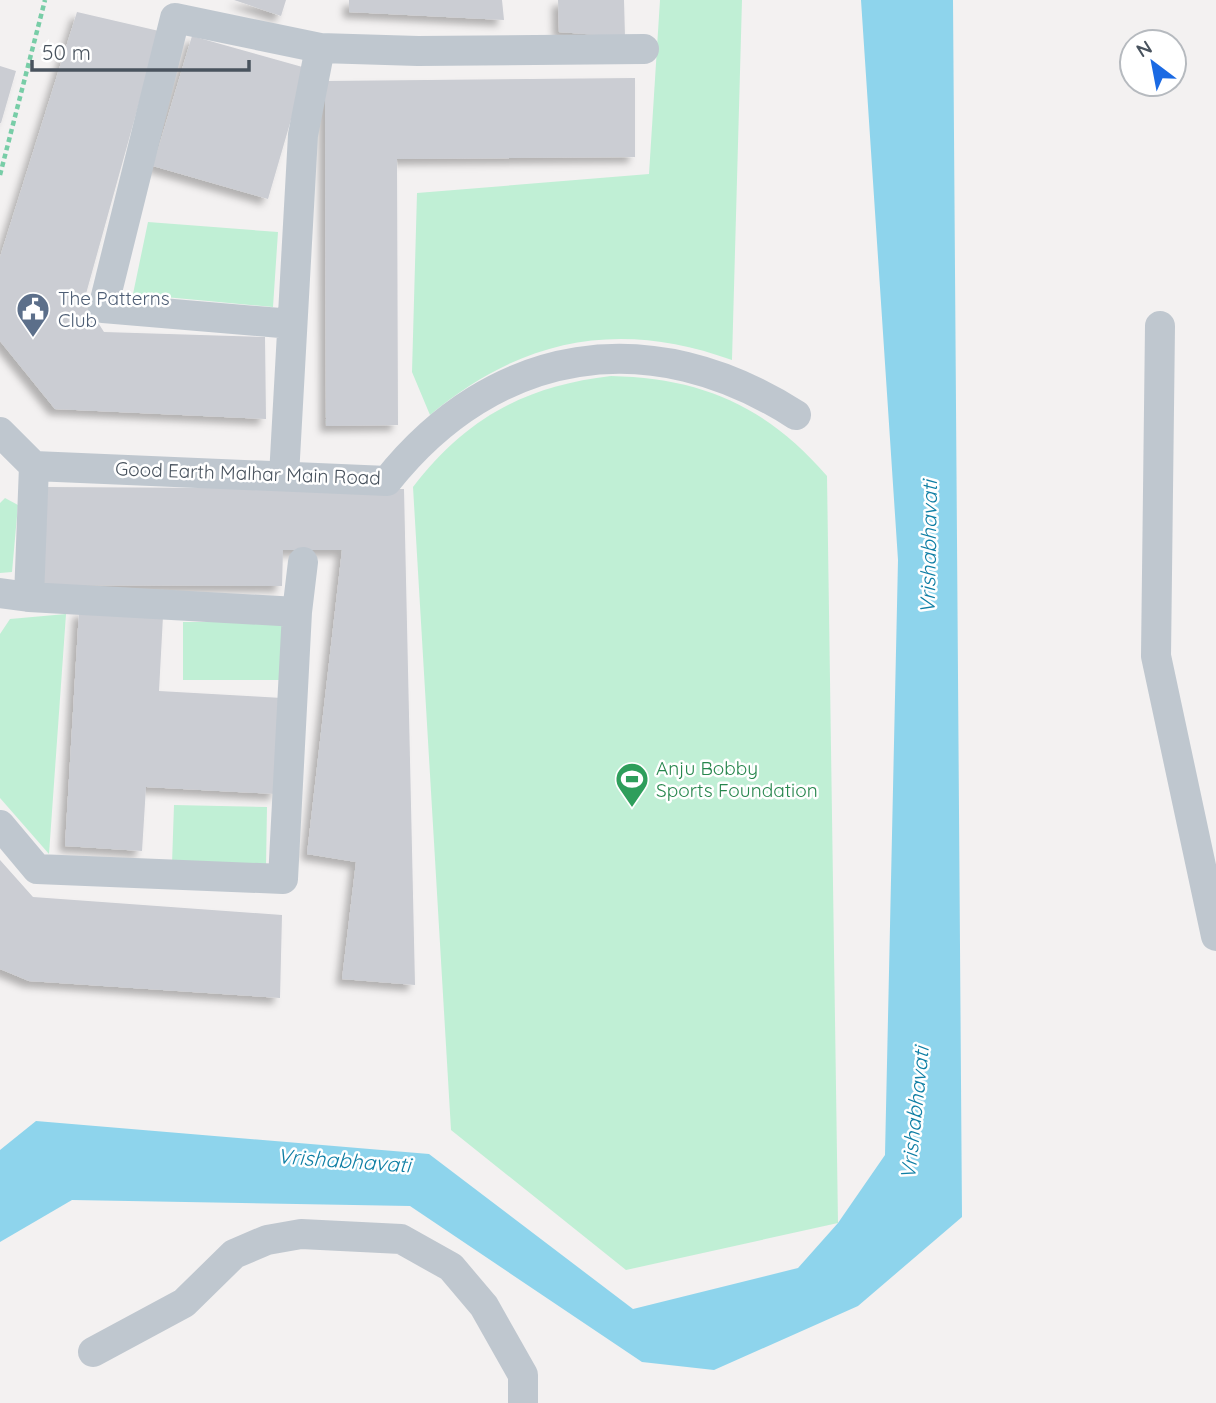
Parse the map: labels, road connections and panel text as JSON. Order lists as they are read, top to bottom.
{
  "streets": {
    "street": ["Good Earth Malhar Main Road"]
  },
  "water": ["Vrishabhavati"],
  "places": {
    "public building": ["The Patterns Club"],
    "sports": ["Anju Bobby Sports Foundation"]
  },
  "scale_bar": "50 m",
  "north": "top left"
}
